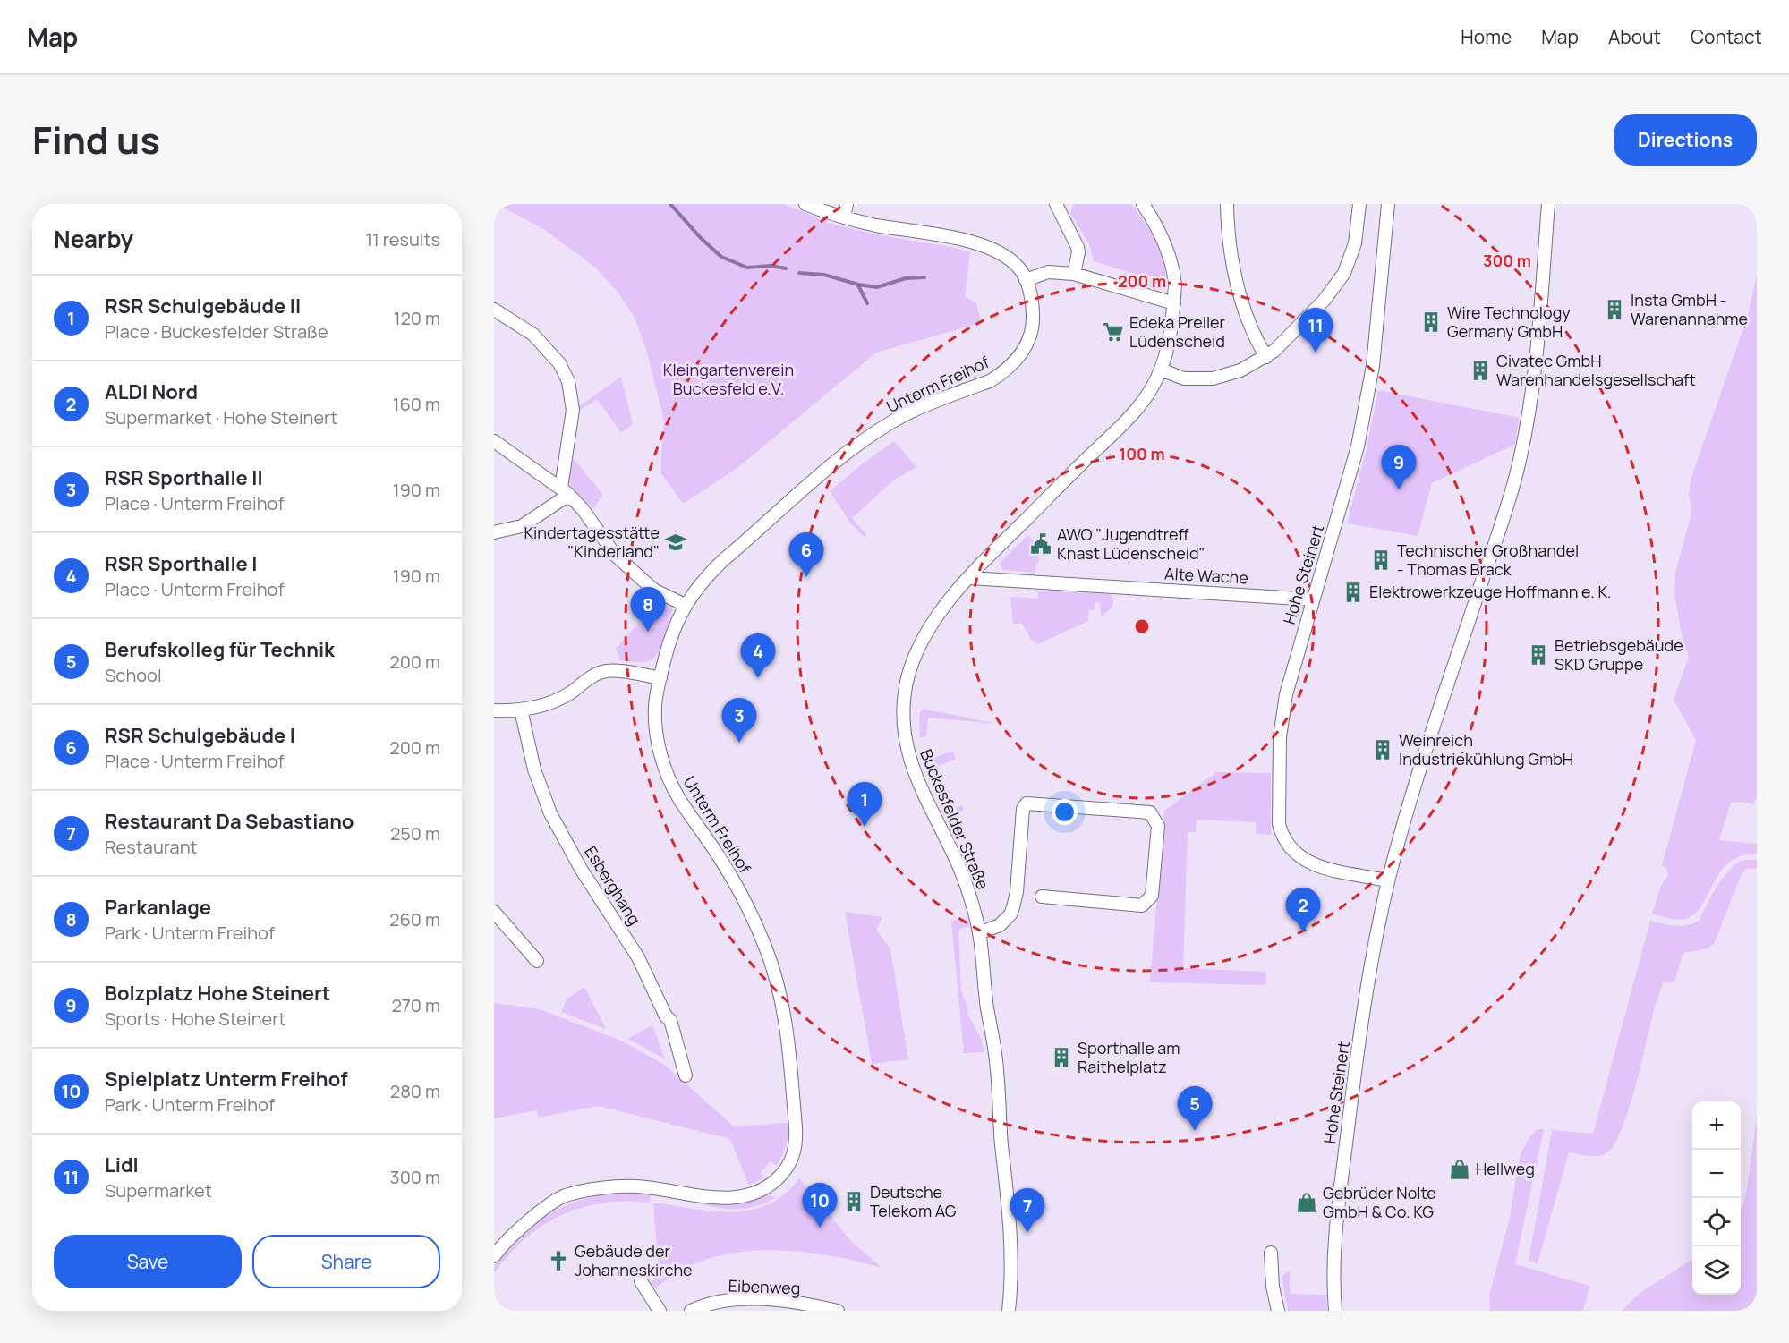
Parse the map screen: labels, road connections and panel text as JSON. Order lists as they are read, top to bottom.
{
  "streets": {
    "street": [
      "Unterm Freihof",
      "Hohe Steinert",
      "Alte Wache",
      "Buckesfelder Straße",
      "Esberghang",
      "Eibenweg"
    ]
  },
  "crossings": [
    ["Hohe Steinert", "Alte Wache"],
    ["Alte Wache", "Buckesfelder Straße"]
  ],
  "parks": ["Kleingartenverein Buckesfeld e.V."],
  "places": {
    "building": [
      "Insta GmbH - Warenannahme",
      "Wire Technology Germany GmbH",
      "Civatec GmbH Warenhandelsgesellschaft",
      "Technischer Großhandel - Thomas Brack",
      "Elektrowerkzeuge Hoffmann e. K.",
      "Betriebsgebäude SKD Gruppe",
      "Weinreich Industriekühlung GmbH",
      "Sporthalle am Raithelplatz",
      "Deutsche Telekom AG"
    ],
    "supermarket": ["Edeka Preller Lüdenscheid"],
    "school or university": ["Kindertagesstätte \"Kinderland\""],
    "public building": ["AWO \"Jugendtreff Knast Lüdenscheid\""],
    "shop": ["Hellweg", "Gebrüder Nolte GmbH & Co. KG"],
    "church": ["Gebäude der Johanneskirche"]
  },
  "page": {
    "header": "Map",
    "nav": [
      "Home",
      "Map",
      "About",
      "Contact"
    ],
    "title": "Find us",
    "buttons": [
      "Directions",
      ["Save", "Share"]
    ],
    "heading": ["Nearby", "11 results"],
    "list": [
      {
        "mark": "1",
        "name": "RSR Schulgebäude II",
        "note": "Place · Buckesfelder Straße",
        "value": "120 m"
      },
      {
        "mark": "2",
        "name": "ALDI Nord",
        "note": "Supermarket · Hohe Steinert",
        "value": "160 m"
      },
      {
        "mark": "3",
        "name": "RSR Sporthalle II",
        "note": "Place · Unterm Freihof",
        "value": "190 m"
      },
      {
        "mark": "4",
        "name": "RSR Sporthalle I",
        "note": "Place · Unterm Freihof",
        "value": "190 m"
      },
      {
        "mark": "5",
        "name": "Berufskolleg für Technik",
        "note": "School",
        "value": "200 m"
      },
      {
        "mark": "6",
        "name": "RSR Schulgebäude I",
        "note": "Place · Unterm Freihof",
        "value": "200 m"
      },
      {
        "mark": "7",
        "name": "Restaurant Da Sebastiano",
        "note": "Restaurant",
        "value": "250 m"
      },
      {
        "mark": "8",
        "name": "Parkanlage",
        "note": "Park · Unterm Freihof",
        "value": "260 m"
      },
      {
        "mark": "9",
        "name": "Bolzplatz Hohe Steinert",
        "note": "Sports · Hohe Steinert",
        "value": "270 m"
      },
      {
        "mark": "10",
        "name": "Spielplatz Unterm Freihof",
        "note": "Park · Unterm Freihof",
        "value": "280 m"
      },
      {
        "mark": "11",
        "name": "Lidl",
        "note": "Supermarket",
        "value": "300 m"
      }
    ],
    "pins": [
      "11",
      "9",
      "6",
      "8",
      "4",
      "3",
      "1",
      "2",
      "5",
      "10",
      "7"
    ],
    "map_buttons": ["+", "−"]
  },
  "rings": ["300 m", "200 m", "100 m"]
}
